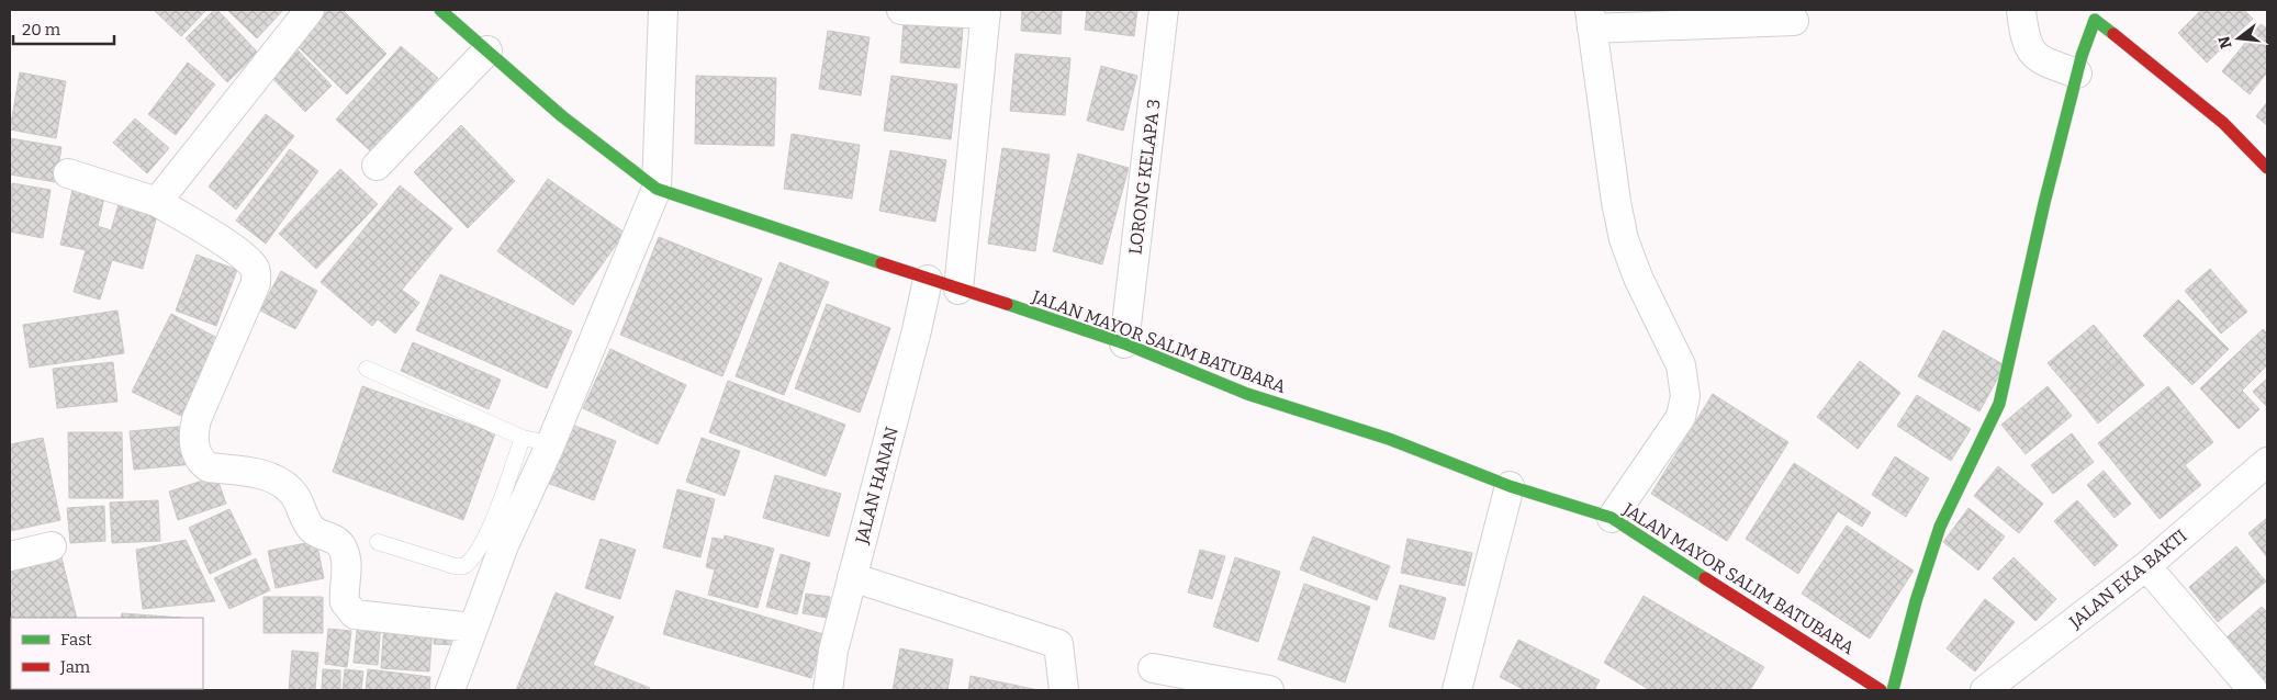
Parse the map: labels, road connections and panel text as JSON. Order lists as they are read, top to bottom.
{
  "streets": {
    "street": [
      "LORONG KELAPA 3",
      "JALAN MAYOR SALIM BATUBARA",
      "JALAN HANAN",
      "JALAN EKA BAKTI"
    ]
  },
  "crossings": [
    ["LORONG KELAPA 3", "JALAN MAYOR SALIM BATUBARA"],
    ["JALAN MAYOR SALIM BATUBARA", "JALAN HANAN"]
  ],
  "legend": ["Fast", "Jam"],
  "scale_bar": "20 m",
  "north": "left"
}
